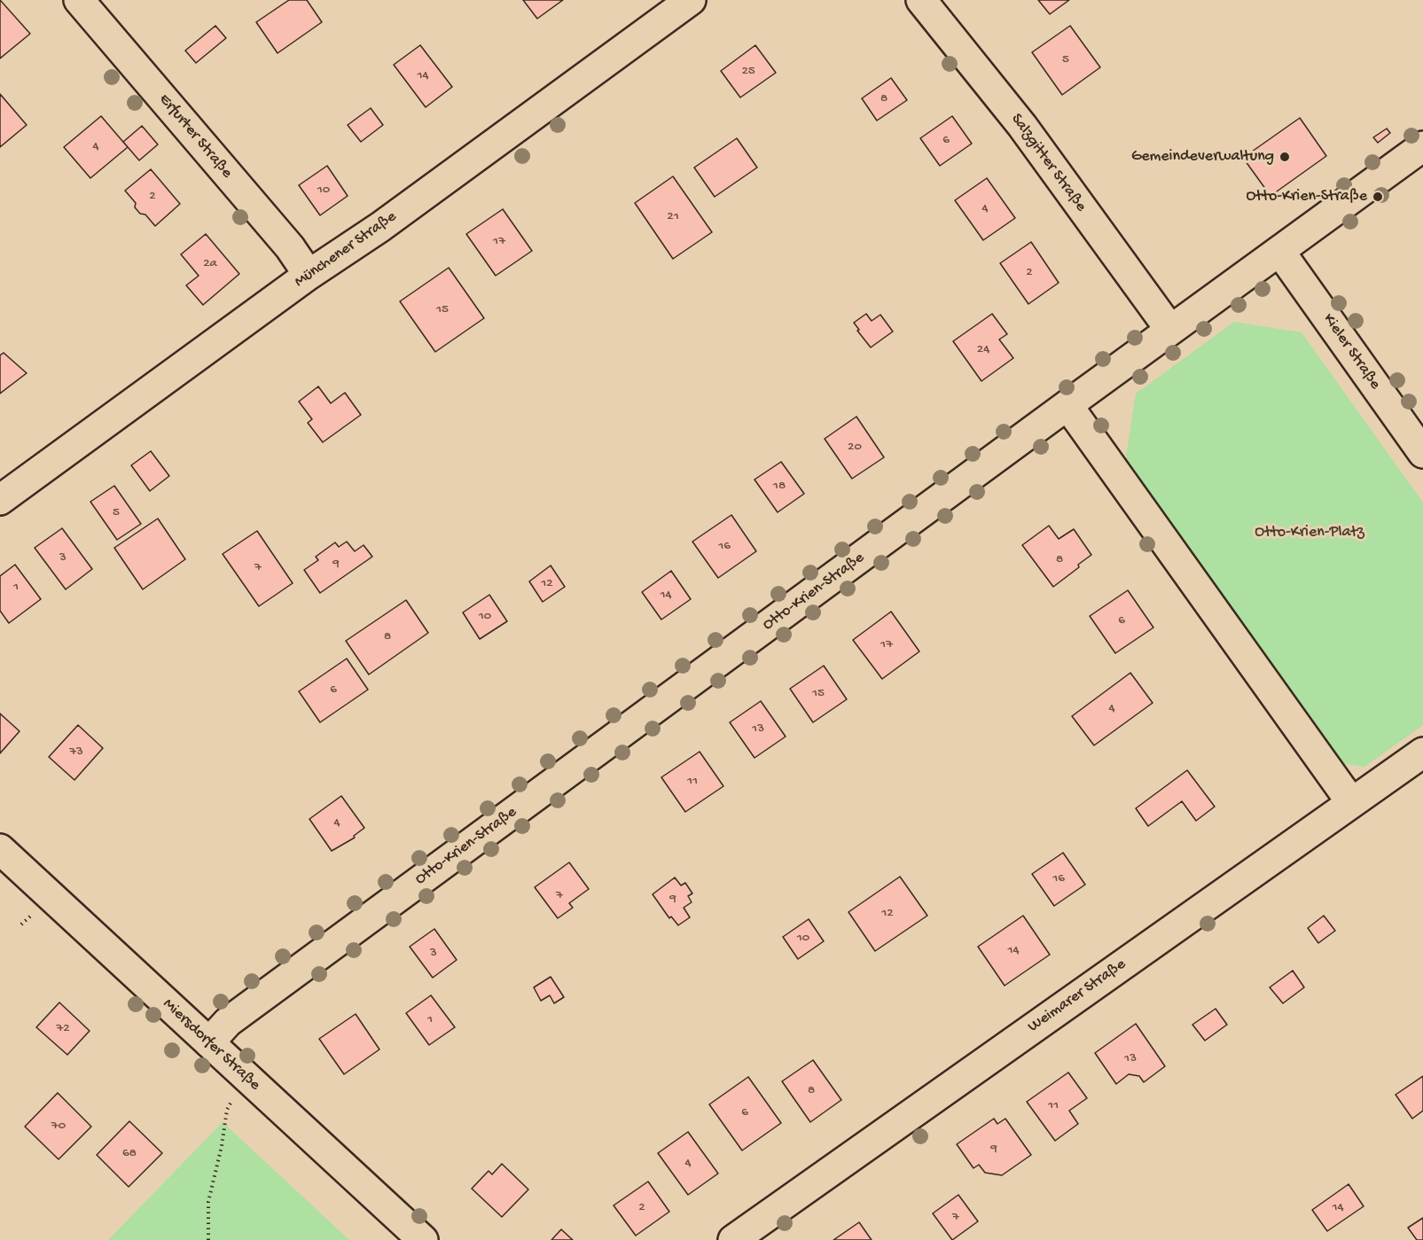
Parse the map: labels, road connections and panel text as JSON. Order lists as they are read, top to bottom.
{
  "streets": {
    "street": [
      "Erfurter Straße",
      "Salzgitter Straße",
      "Münchener Straße",
      "Kieler Straße",
      "Otto-Krien-Straße",
      "Weimarer Straße",
      "Miersdorfer Straße"
    ]
  },
  "crossings": [
    ["Erfurter Straße", "Münchener Straße"],
    ["Salzgitter Straße", "Otto-Krien-Straße"],
    ["Kieler Straße", "Otto-Krien-Straße"],
    ["Otto-Krien-Straße", "Miersdorfer Straße"]
  ],
  "parks": ["Otto-Krien-Platz"],
  "places": ["Gemeindeverwaltung", "Otto-Krien-Straße"],
  "house_numbers": [
    "5",
    "25",
    "14",
    "8",
    "6",
    "4",
    "10",
    "2",
    "4",
    "21",
    "17",
    "2a",
    "2",
    "15",
    "24",
    "20",
    "18",
    "5",
    "16",
    "3",
    "8",
    "9",
    "7",
    "12",
    "1",
    "14",
    "10",
    "6",
    "8",
    "17",
    "6",
    "15",
    "4",
    "13",
    "73",
    "11",
    "4",
    "16",
    "7",
    "9",
    "12",
    "10",
    "14",
    "3",
    "1",
    "72",
    "13",
    "8",
    "11",
    "6",
    "70",
    "9",
    "68",
    "4",
    "2",
    "14",
    "7"
  ]
}
